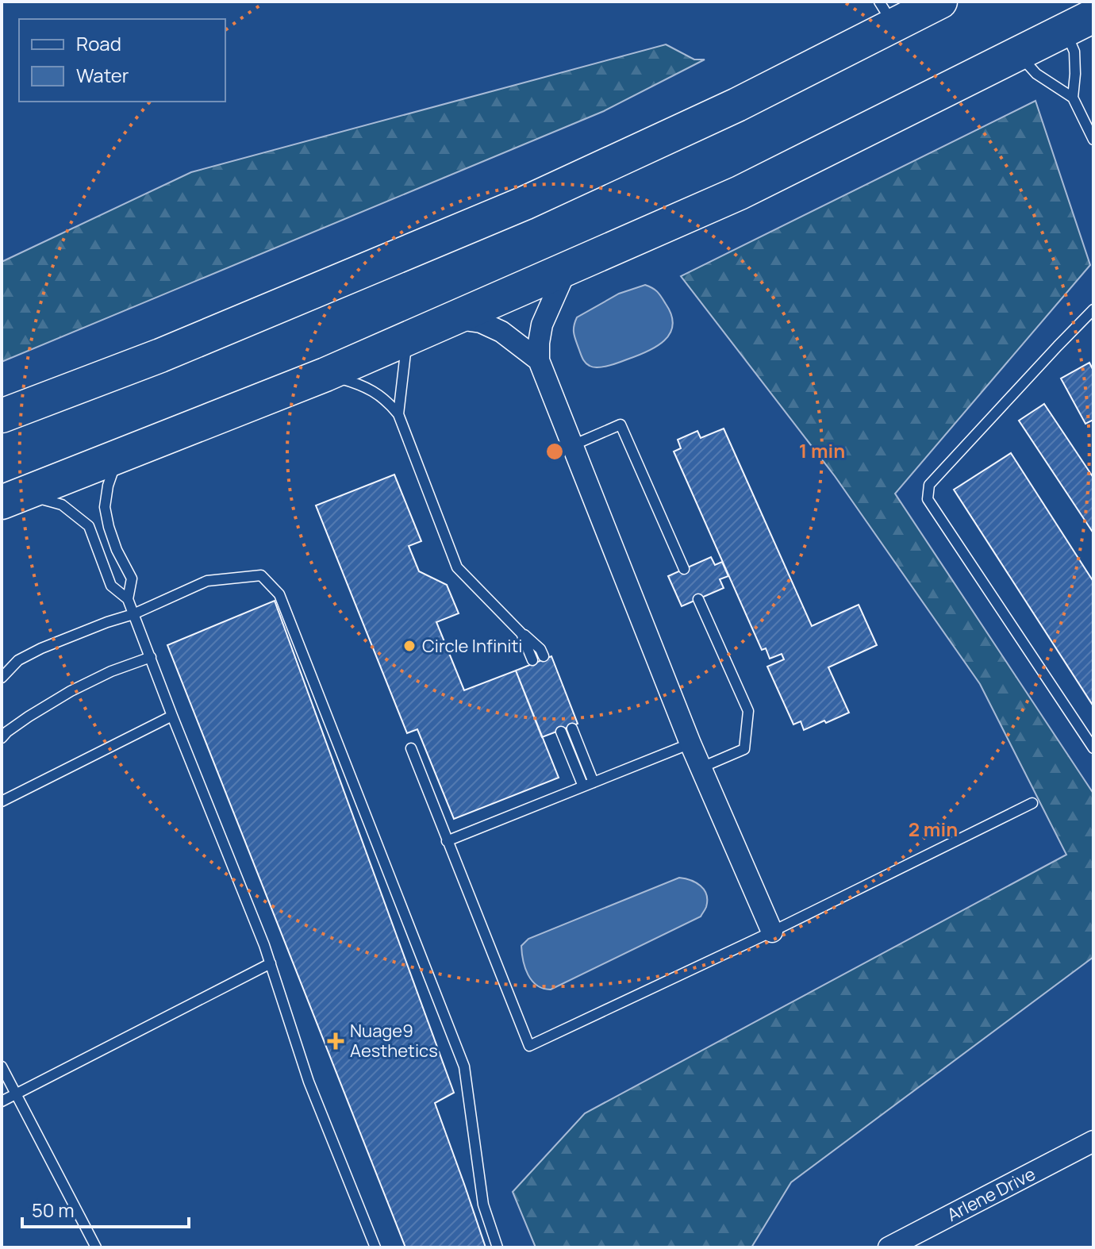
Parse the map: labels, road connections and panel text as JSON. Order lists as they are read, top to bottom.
{
  "streets": {
    "street": ["Arlene Drive"]
  },
  "places": {
    "other": ["Circle Infiniti"],
    "health": ["Nuage9 Aesthetics"]
  },
  "legend": ["Road", "Water"],
  "scale_bar": "50 m",
  "rings": ["1 min", "2 min"]
}
